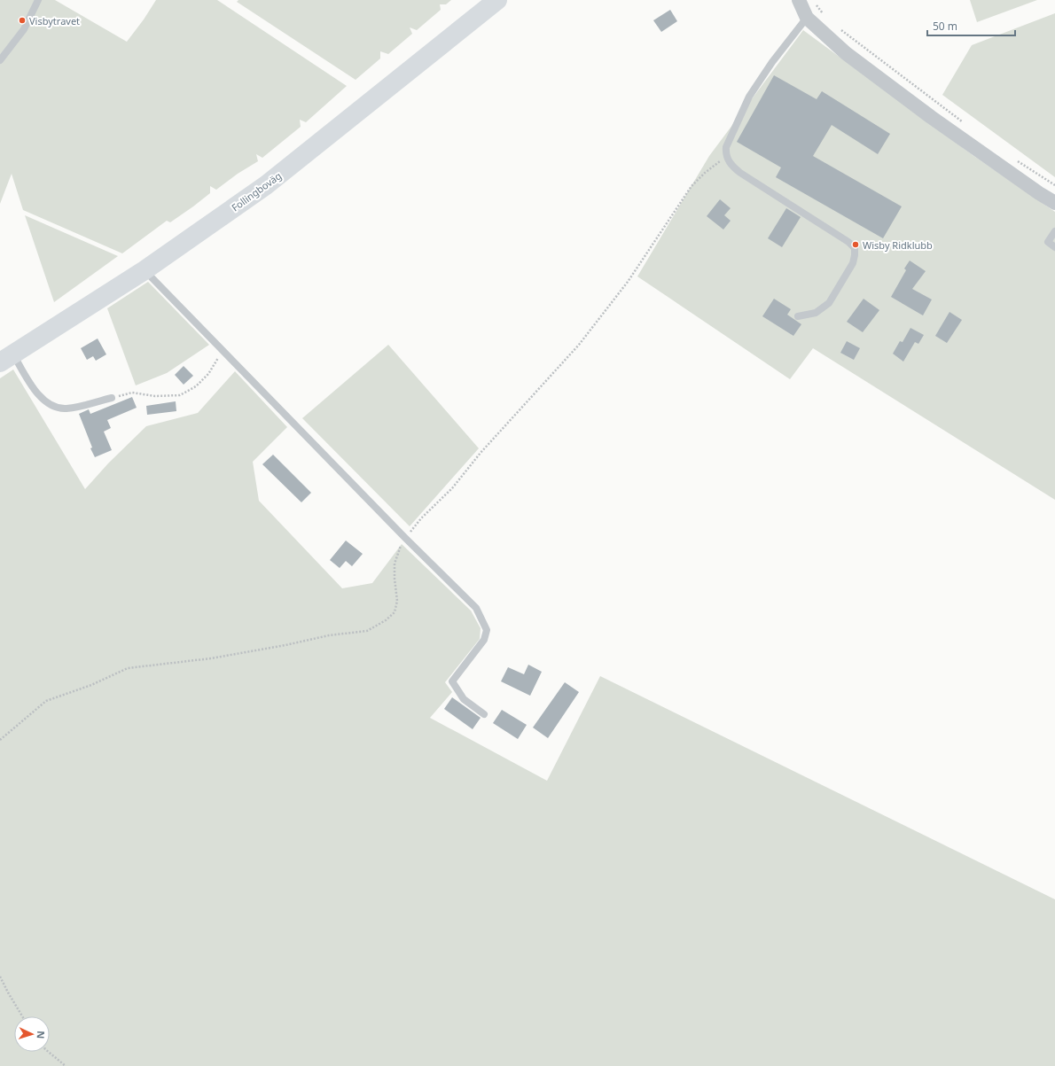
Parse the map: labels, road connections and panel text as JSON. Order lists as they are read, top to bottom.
{
  "streets": {
    "main road": ["Follingboväg"]
  },
  "places": ["Visbytravet", "Wisby Ridklubb"],
  "scale_bar": "50 m",
  "north": "right"
}
